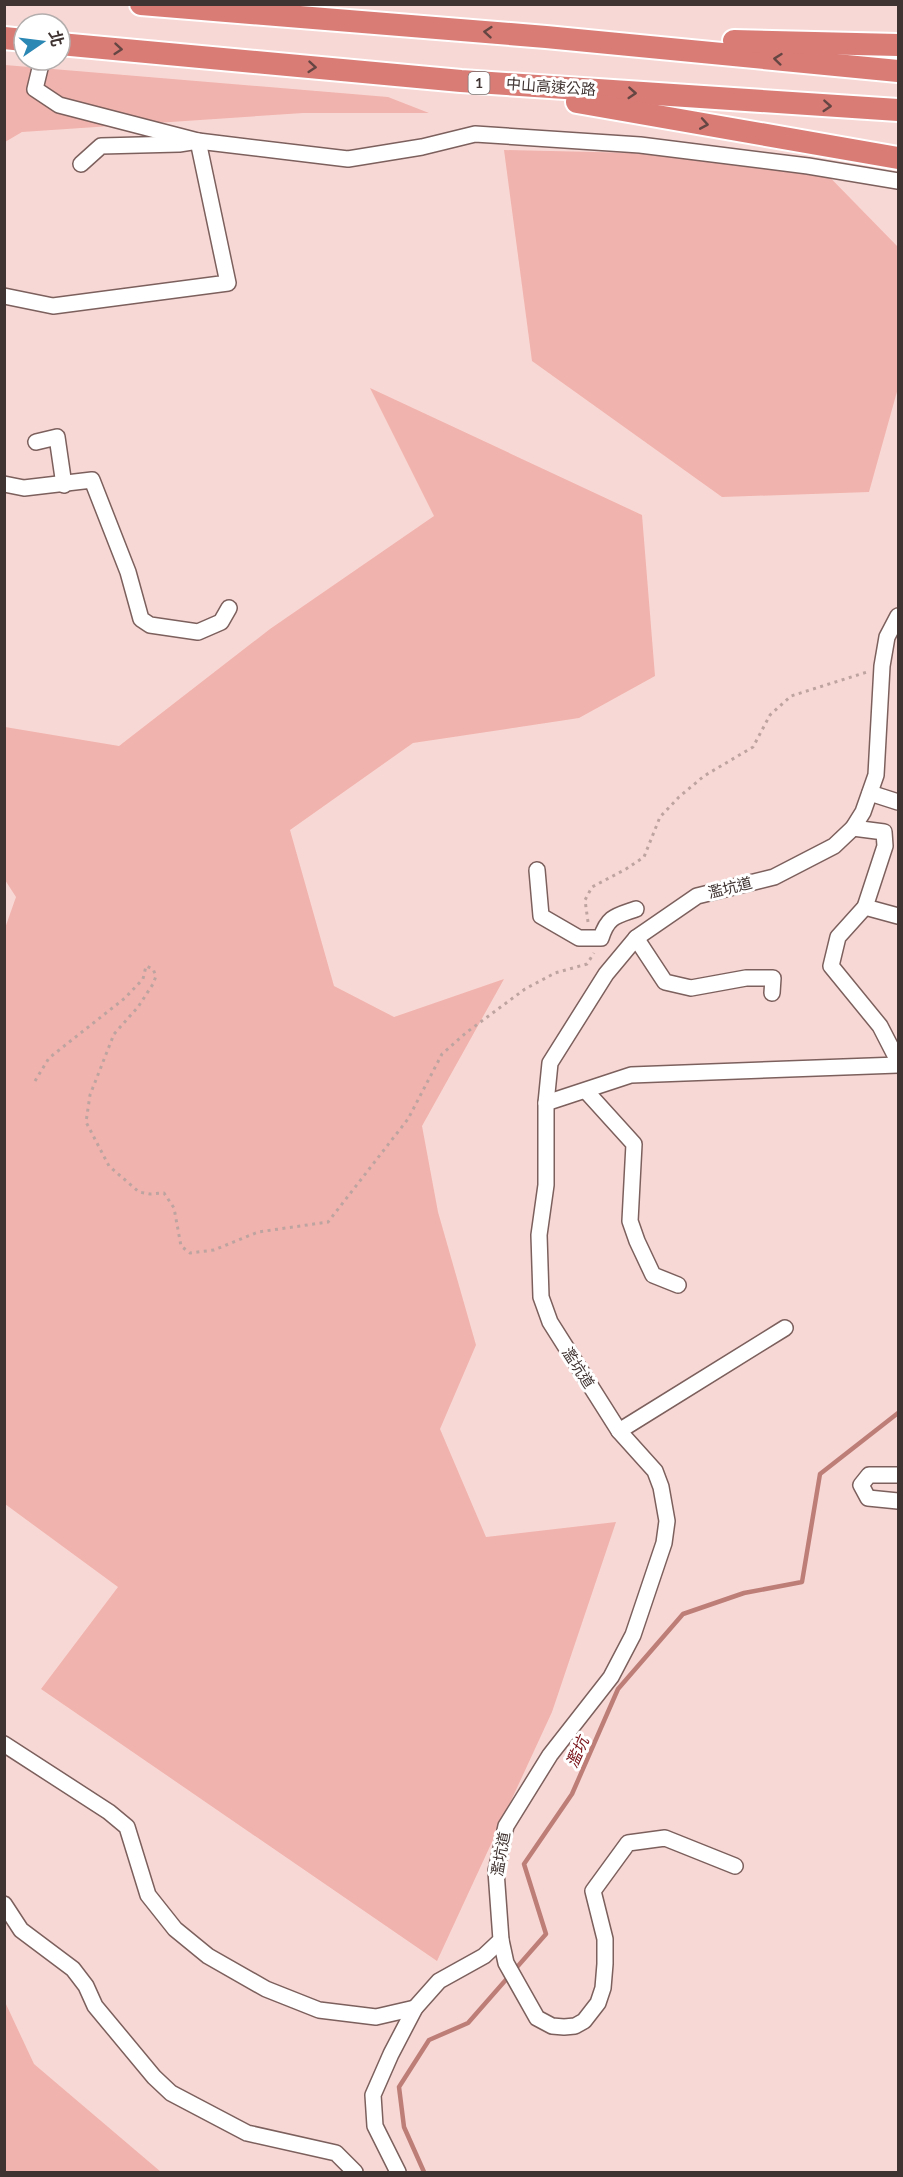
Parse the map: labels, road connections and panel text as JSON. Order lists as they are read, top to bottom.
{
  "streets": {
    "highway": ["1", "中山高速公路"],
    "street": ["濫坑道"]
  },
  "water": ["濫坑"],
  "north": "right"
}
